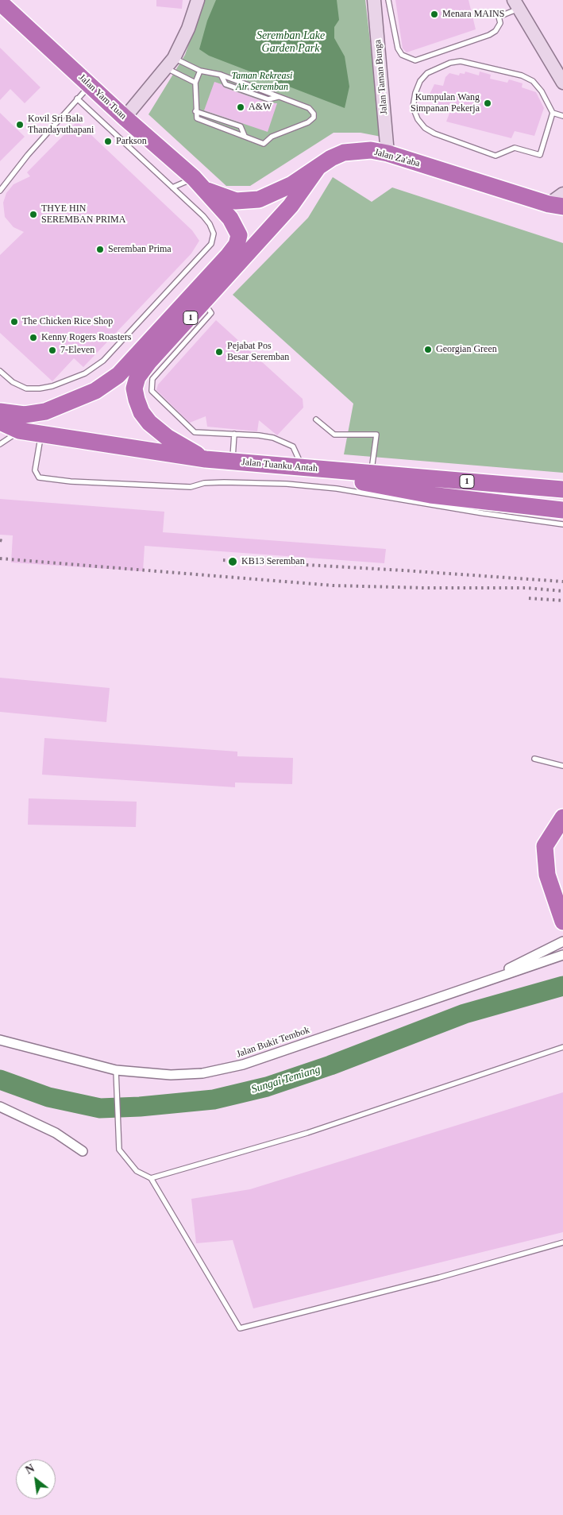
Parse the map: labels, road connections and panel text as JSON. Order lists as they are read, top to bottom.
{
  "streets": {
    "highway": [
      "Jalan Yam Tuan",
      "Jalan Za'aba",
      "1",
      "Jalan Tuanku Antah"
    ],
    "street": ["Jalan Taman Bunga", "Jalan Bukit Tembok"]
  },
  "crossings": [
    ["Jalan Taman Bunga", "Jalan Za'aba"],
    ["Jalan Yam Tuan", "Jalan Za'aba"],
    ["Jalan Yam Tuan", "1"],
    ["Jalan Za'aba", "1"],
    ["1", "Jalan Tuanku Antah"]
  ],
  "water": ["Seremban Lake Garden Park", "Sungai Temiang"],
  "parks": ["Taman Rekreasi Air Seremban"],
  "places": [
    "Menara MAINS",
    "Kumpulan Wang Simpanan Pekerja",
    "A&W",
    "Kovil Sri Bala Thandayuthapani",
    "Parkson",
    "THYE HIN SEREMBAN PRIMA",
    "Seremban Prima",
    "The Chicken Rice Shop",
    "Kenny Rogers Roasters",
    "Georgian Green",
    "7-Eleven",
    "Pejabat Pos Besar Seremban",
    "KB13 Seremban"
  ],
  "north": "top left"
}
